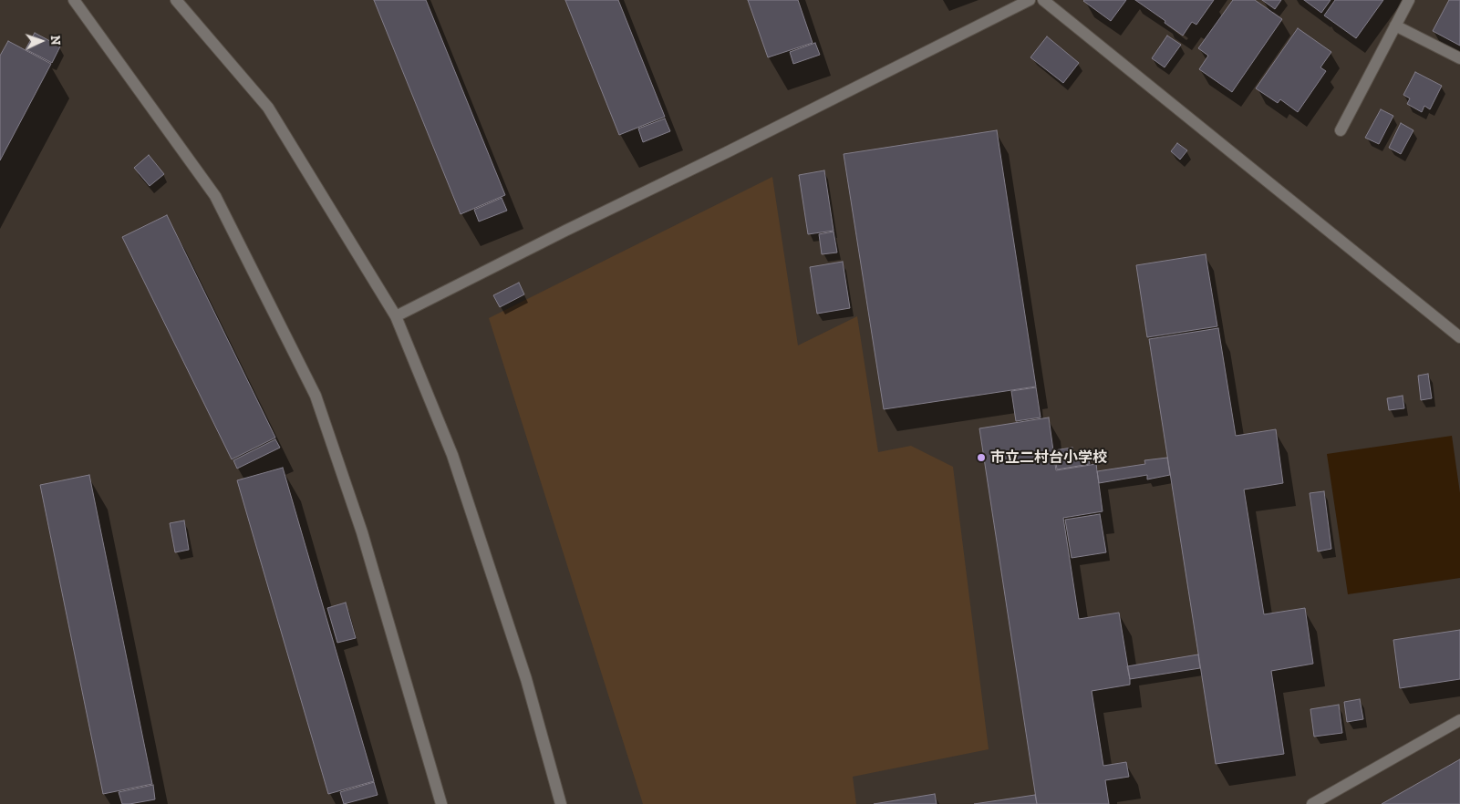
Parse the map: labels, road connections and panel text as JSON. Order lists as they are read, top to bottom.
{
  "places": ["市立二村台小学校"],
  "north": "right"
}
